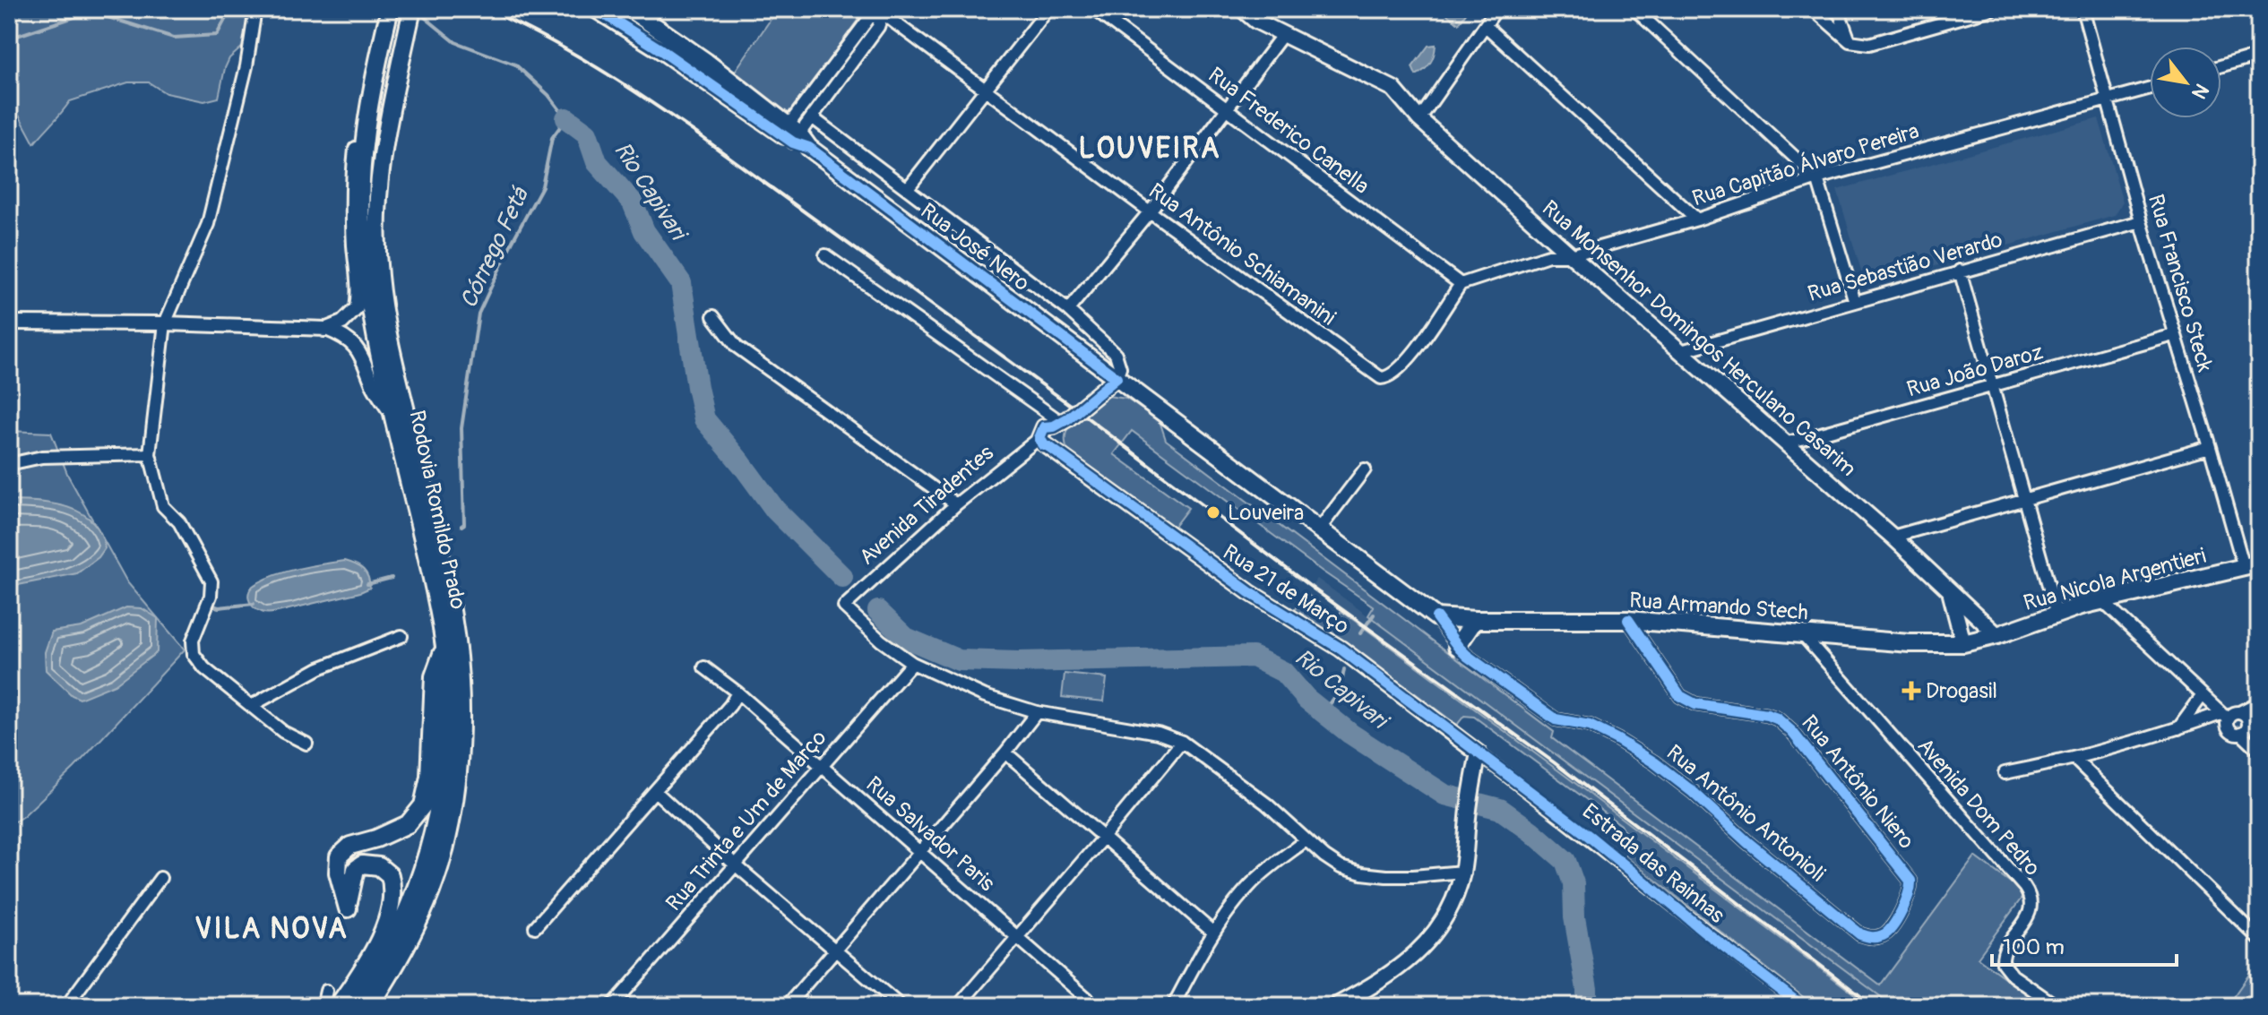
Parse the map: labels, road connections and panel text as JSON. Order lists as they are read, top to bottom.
{
  "streets": {
    "main road": [
      "Rua José Nero",
      "Rua Monsenhor Domingos Herculano Casarim",
      "Avenida Tiradentes",
      "Rodovia Romildo Prado",
      "Rua Nicola Argentieri",
      "Rua 21 de Março",
      "Rua Armando Stech"
    ],
    "street": [
      "Rua Frederico Canella",
      "Rua Capitão Álvaro Pereira",
      "Rua Antônio Schiamanini",
      "Rua Sebastião Verardo",
      "Rua Francisco Steck",
      "Rua João Daroz",
      "Rua Antônio Niero",
      "Avenida Dom Pedro",
      "Rua Antônio Antonioli",
      "Rua Trinta e Um de Março",
      "Rua Salvador Paris",
      "Estrada das Rainhas"
    ]
  },
  "crossings": [
    ["Rua Frederico Canella", "Rua Capitão Álvaro Pereira"],
    ["Rua Frederico Canella", "Rua Antônio Schiamanini"],
    ["Rua Capitão Álvaro Pereira", "Rua Antônio Schiamanini"],
    ["Rua Capitão Álvaro Pereira", "Rua Francisco Steck"],
    ["Rua Capitão Álvaro Pereira", "Rua Monsenhor Domingos Herculano Casarim"],
    ["Rua José Nero", "Avenida Tiradentes"],
    ["Rua José Nero", "Rua Armando Stech"],
    ["Rua José Nero", "Rua Antônio Antonioli"],
    ["Rua Sebastião Verardo", "Rua Francisco Steck"],
    ["Rua Sebastião Verardo", "Rua Monsenhor Domingos Herculano Casarim"],
    ["Rua Francisco Steck", "Rua João Daroz"],
    ["Rua Francisco Steck", "Rua Nicola Argentieri"],
    ["Rua Monsenhor Domingos Herculano Casarim", "Rua João Daroz"],
    ["Rua Monsenhor Domingos Herculano Casarim", "Rua Nicola Argentieri"],
    ["Rua Monsenhor Domingos Herculano Casarim", "Rua Armando Stech"],
    ["Avenida Tiradentes", "Rua 21 de Março"],
    ["Avenida Tiradentes", "Rua Trinta e Um de Março"],
    ["Rua Nicola Argentieri", "Rua Armando Stech"],
    ["Rua 21 de Março", "Estrada das Rainhas"],
    ["Rua Armando Stech", "Rua Antônio Niero"],
    ["Rua Armando Stech", "Avenida Dom Pedro"],
    ["Rua Armando Stech", "Rua Antônio Antonioli"],
    ["Rua Antônio Niero", "Rua Antônio Antonioli"],
    ["Rua Trinta e Um de Março", "Rua Salvador Paris"]
  ],
  "districts": ["LOUVEIRA", "VILA NOVA"],
  "water": ["Rio Capivari", "Córrego Fetá"],
  "places": {
    "other": ["Louveira"],
    "health": ["Drogasil"]
  },
  "scale_bar": "100 m",
  "north": "bottom right"
}
